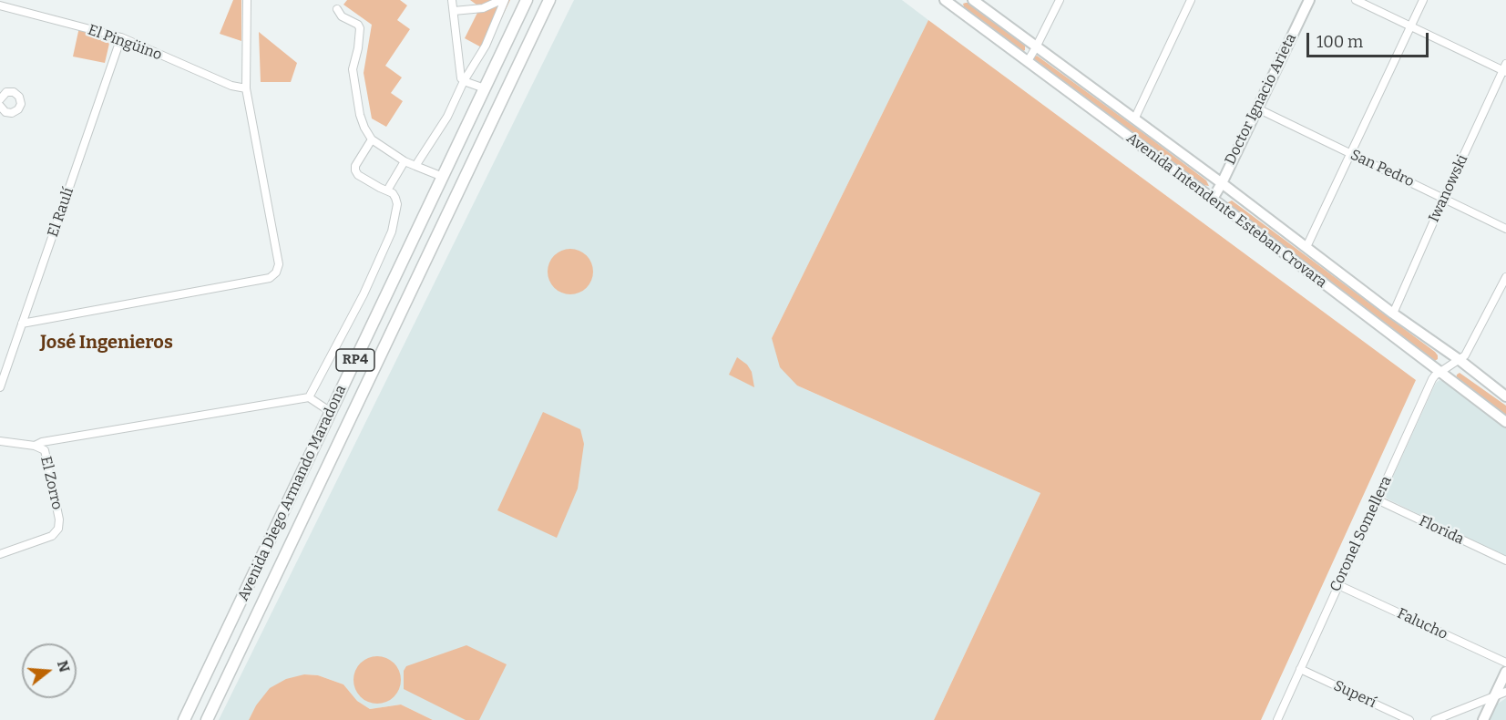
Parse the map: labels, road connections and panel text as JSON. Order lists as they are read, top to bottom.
{
  "streets": {
    "main road": [
      "Doctor Ignacio Arieta",
      "Avenida Intendente Esteban Crovara",
      "RP4",
      "Avenida Diego Armando Maradona"
    ],
    "street": [
      "El Pingüino",
      "San Pedro",
      "Iwanowski",
      "El Raulí",
      "El Zorro",
      "Florida",
      "Coronel Somellera",
      "Falucho",
      "Superí"
    ]
  },
  "crossings": [
    ["El Pingüino", "El Raulí"],
    ["Doctor Ignacio Arieta", "San Pedro"],
    ["Doctor Ignacio Arieta", "Avenida Intendente Esteban Crovara"],
    ["San Pedro", "Iwanowski"],
    ["Iwanowski", "Avenida Intendente Esteban Crovara"],
    ["Avenida Intendente Esteban Crovara", "Coronel Somellera"],
    ["Florida", "Coronel Somellera"],
    ["Coronel Somellera", "Falucho"],
    ["Coronel Somellera", "Superí"]
  ],
  "districts": ["José Ingenieros"],
  "scale_bar": "100 m",
  "north": "right"
}
